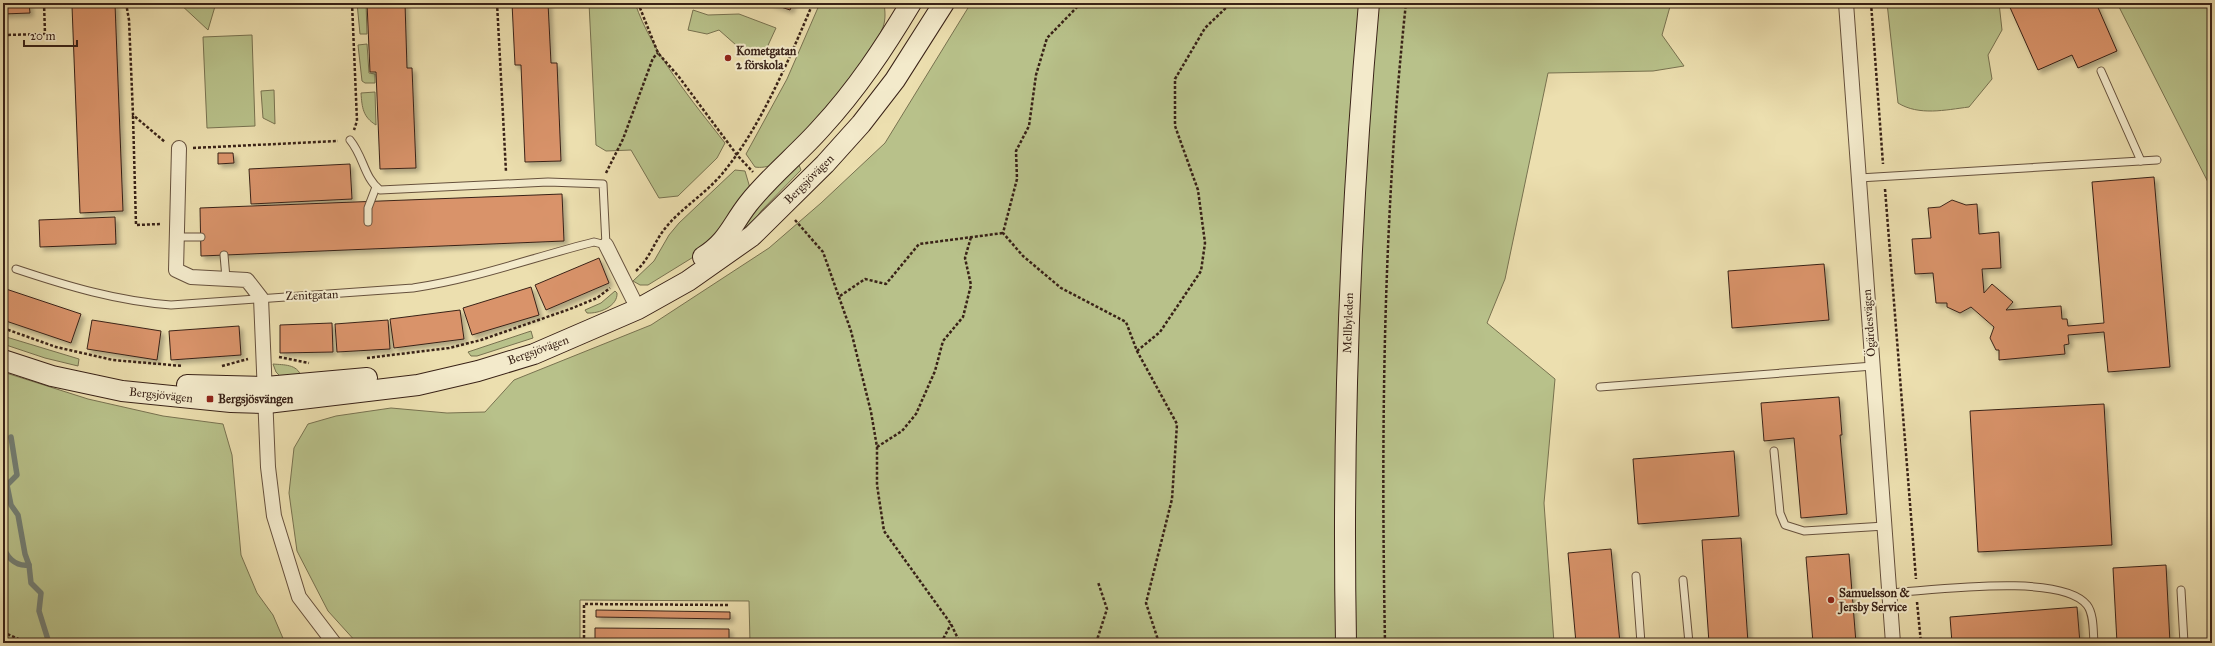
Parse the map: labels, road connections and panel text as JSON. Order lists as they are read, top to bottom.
{
  "streets": {
    "street": ["Bergsjövägen", "Mellbyleden", "Ögärdesvägen"],
    "lane": ["Zenitgatan"]
  },
  "places": {
    "other": ["Kometgatan 2 förskola", "Samuelsson & Jersby Service"],
    "transit": ["Bergsjösvängen"]
  },
  "scale_bar": "20 m"
}
